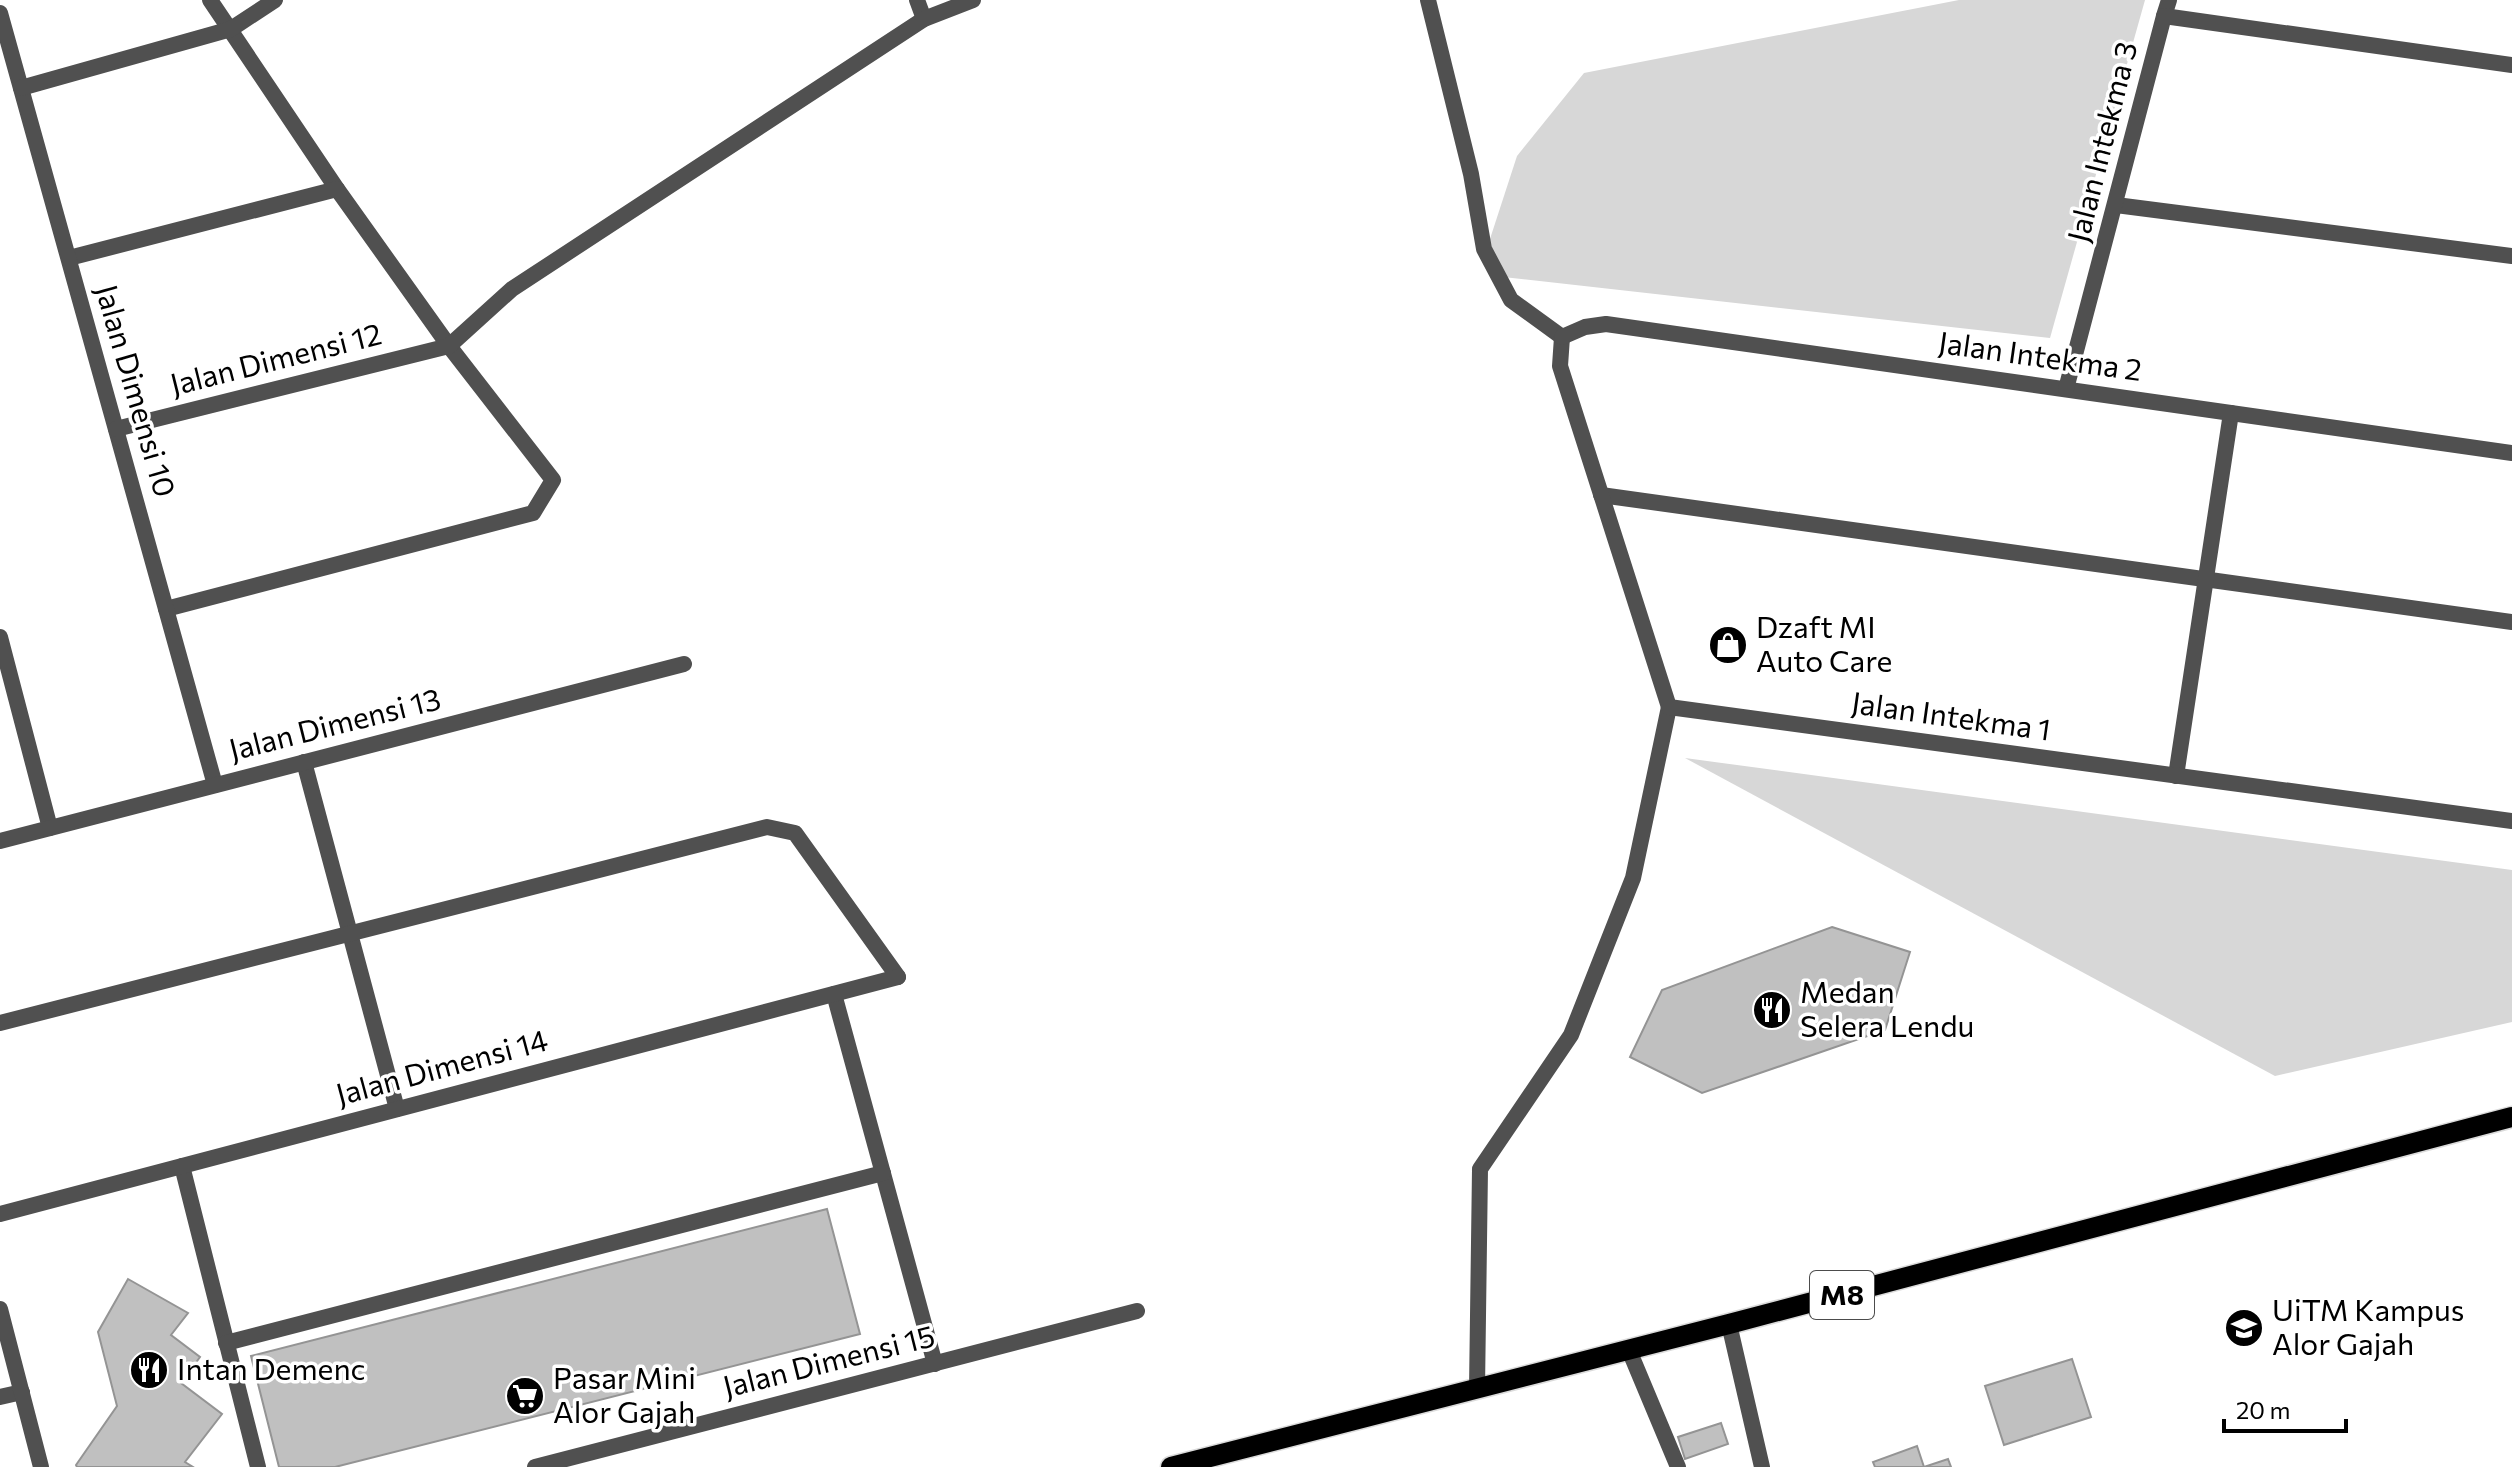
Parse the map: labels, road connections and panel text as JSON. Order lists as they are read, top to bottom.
{
  "streets": {
    "main road": ["M8"],
    "street": [
      "Jalan Intekma 3",
      "Jalan Intekma 2",
      "Jalan Dimensi 12",
      "Jalan Dimensi 10",
      "Jalan Intekma 1",
      "Jalan Dimensi 13",
      "Jalan Dimensi 14",
      "Jalan Dimensi 15"
    ]
  },
  "crossings": [
    ["Jalan Intekma 3", "Jalan Intekma 2"],
    ["Jalan Dimensi 12", "Jalan Dimensi 10"],
    ["Jalan Dimensi 10", "Jalan Dimensi 13"]
  ],
  "places": {
    "shop": ["Dzaft MI Auto Care"],
    "restaurant": ["Medan Selera Lendu", "Intan Demenc"],
    "school or university": ["UiTM Kampus Alor Gajah"],
    "supermarket": ["Pasar Mini Alor Gajah"]
  },
  "scale_bar": "20 m"
}
